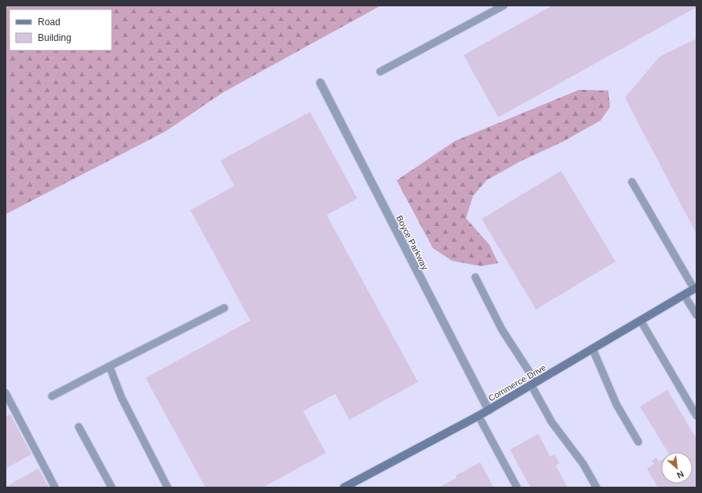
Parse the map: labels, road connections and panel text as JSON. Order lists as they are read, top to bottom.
{
  "streets": {
    "street": ["Boyce Parkway", "Commerce Drive"]
  },
  "crossings": [
    ["Boyce Parkway", "Commerce Drive"]
  ],
  "legend": ["Road", "Building"],
  "north": "bottom right"
}
